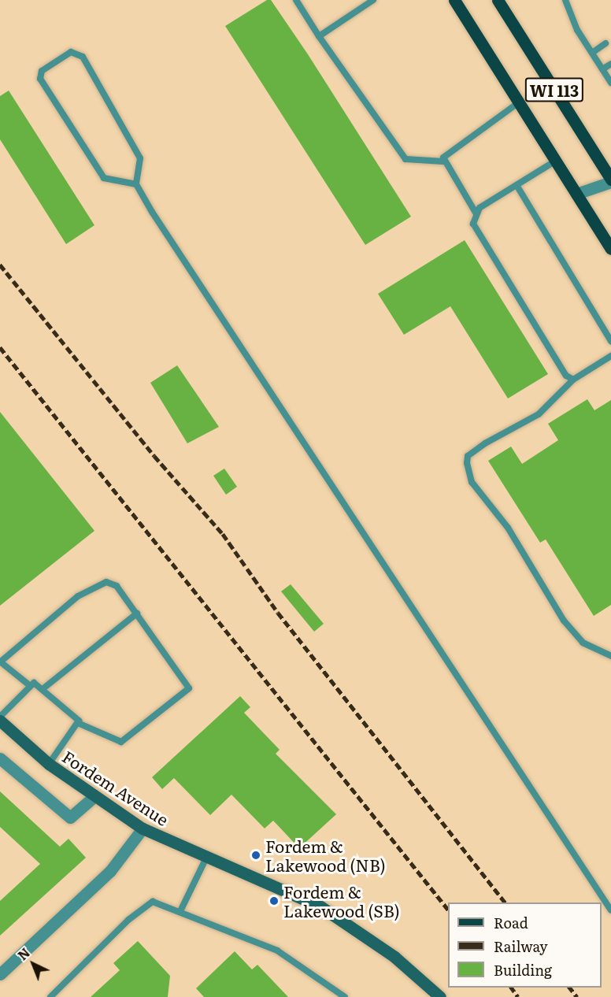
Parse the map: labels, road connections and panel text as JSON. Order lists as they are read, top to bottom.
{
  "streets": {
    "main road": ["WI 113"],
    "street": ["Fordem Avenue"]
  },
  "places": ["Fordem & Lakewood (NB)", "Fordem & Lakewood (SB)"],
  "legend": ["Road", "Railway", "Building"],
  "north": "top left"
}
